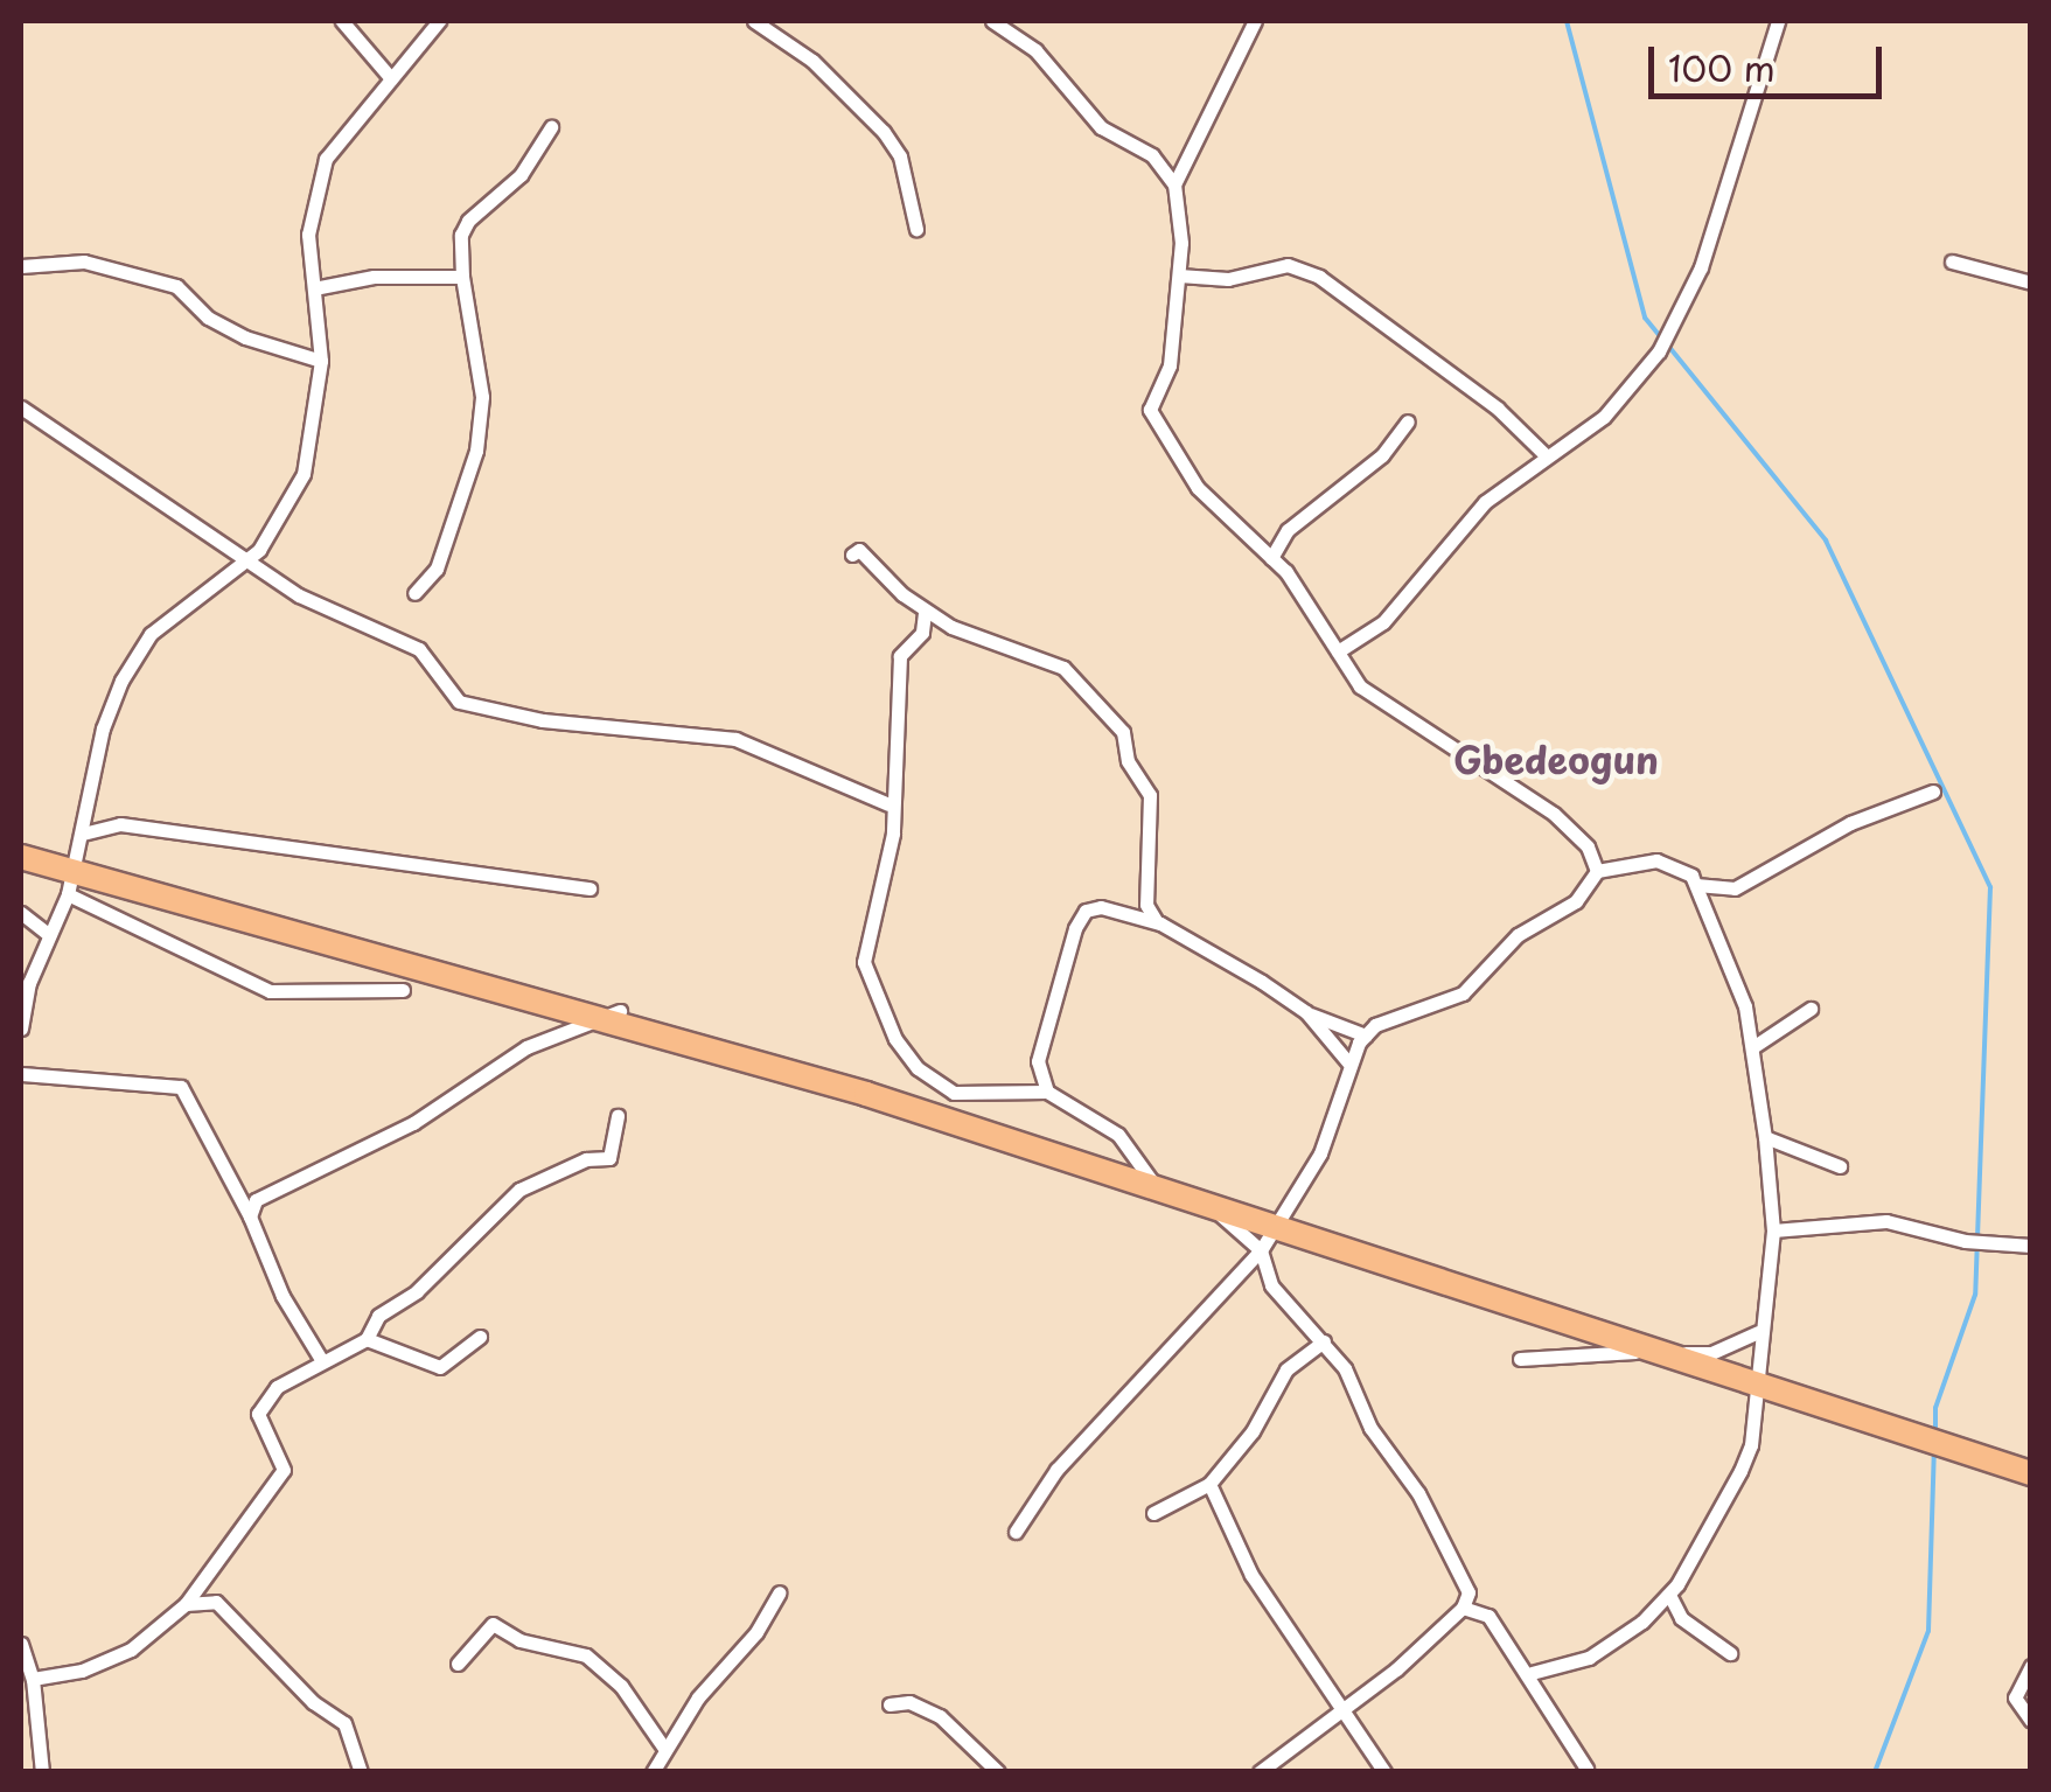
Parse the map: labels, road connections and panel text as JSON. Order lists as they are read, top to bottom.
{
  "districts": ["Gbedeogun"],
  "scale_bar": "100 m"
}
